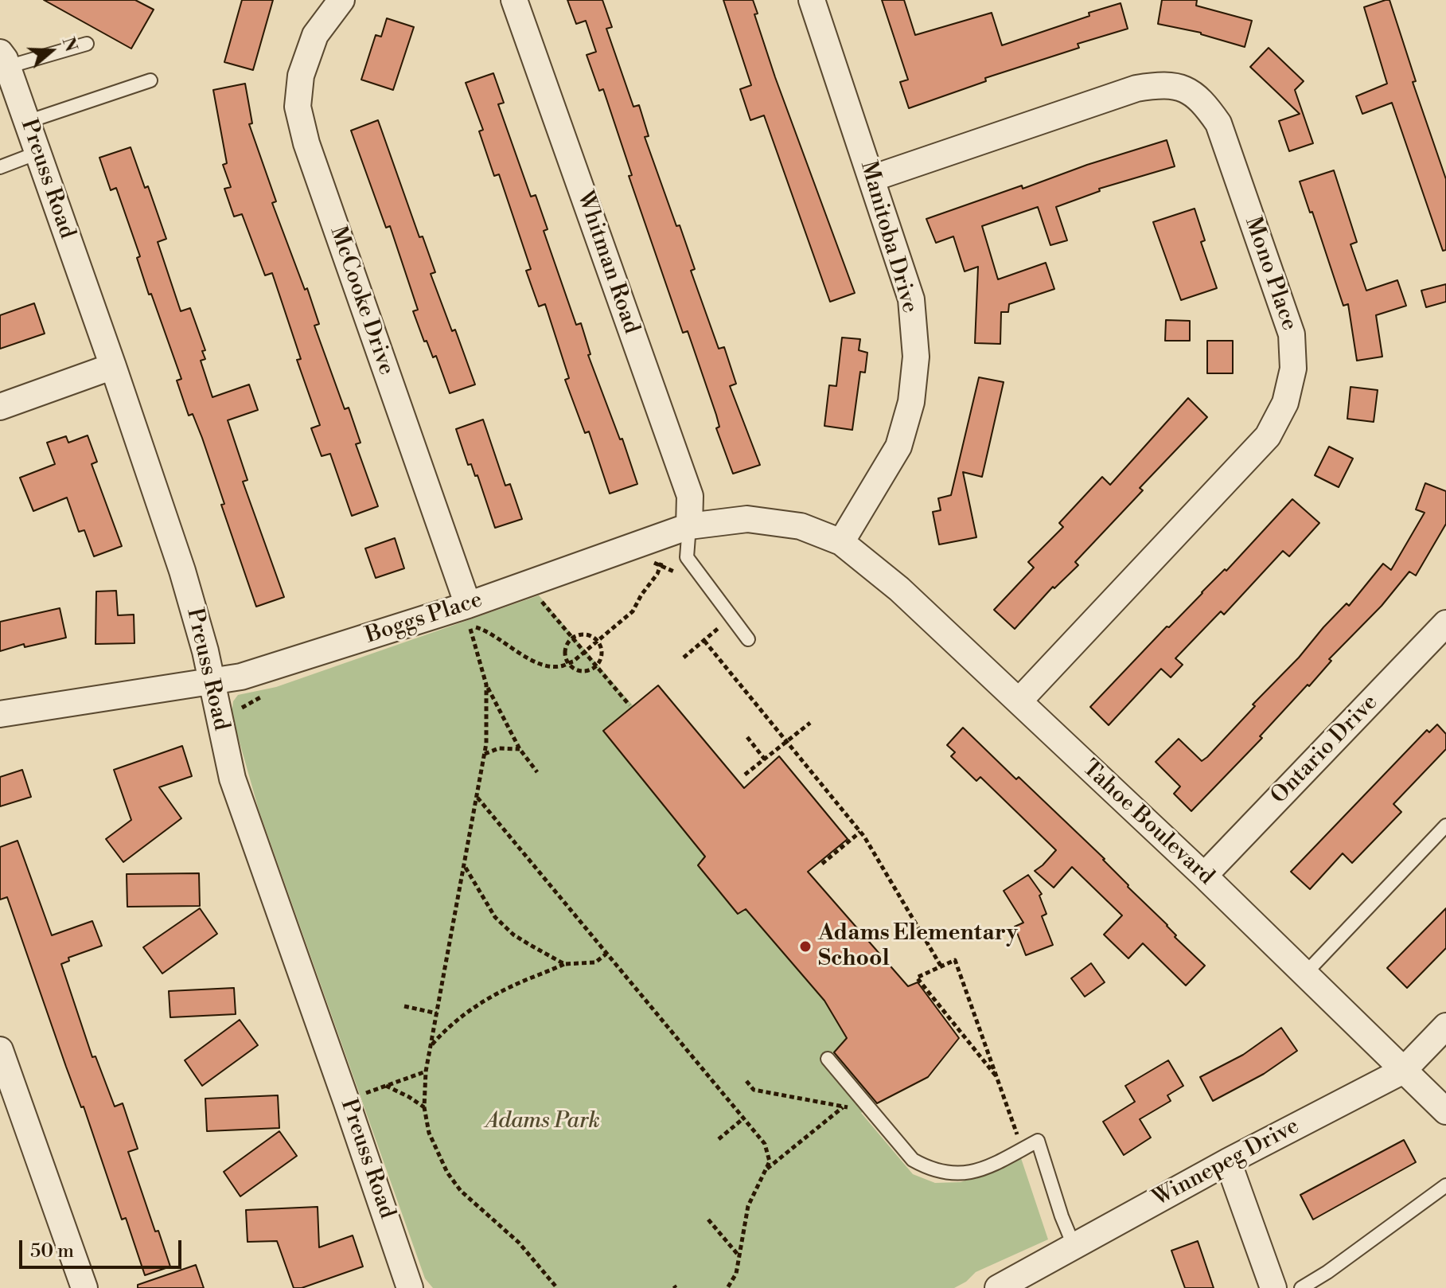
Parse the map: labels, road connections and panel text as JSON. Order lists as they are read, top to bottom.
{
  "streets": {
    "street": [
      "Preuss Road",
      "Manitoba Drive",
      "Whitman Road",
      "Mono Place",
      "McCooke Drive",
      "Boggs Place",
      "Ontario Drive",
      "Tahoe Boulevard",
      "Winnepeg Drive"
    ]
  },
  "crossings": [
    ["Preuss Road", "Boggs Place"],
    ["Manitoba Drive", "Mono Place"],
    ["Manitoba Drive", "Boggs Place"],
    ["Manitoba Drive", "Tahoe Boulevard"],
    ["Whitman Road", "Boggs Place"],
    ["Mono Place", "Tahoe Boulevard"],
    ["McCooke Drive", "Boggs Place"],
    ["Boggs Place", "Tahoe Boulevard"],
    ["Ontario Drive", "Tahoe Boulevard"],
    ["Tahoe Boulevard", "Winnepeg Drive"]
  ],
  "parks": ["Adams Park"],
  "places": ["Adams Elementary School"],
  "scale_bar": "50 m",
  "north": "right"
}
